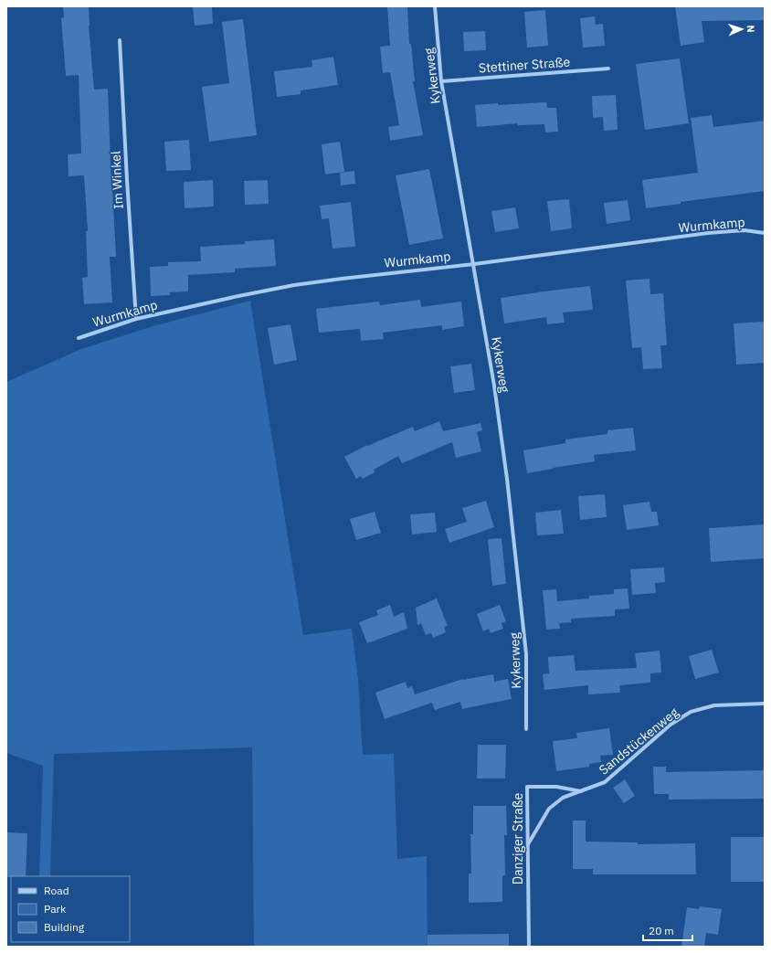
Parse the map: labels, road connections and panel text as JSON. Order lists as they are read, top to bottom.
{
  "streets": {
    "street": [
      "Stettiner Straße",
      "Kykerweg",
      "Im Winkel",
      "Wurmkamp",
      "Sandstückenweg",
      "Danziger Straße"
    ]
  },
  "crossings": [
    ["Stettiner Straße", "Kykerweg"],
    ["Kykerweg", "Wurmkamp"],
    ["Im Winkel", "Wurmkamp"],
    ["Sandstückenweg", "Danziger Straße"]
  ],
  "legend": ["Road", "Park", "Building"],
  "scale_bar": "20 m",
  "north": "right"
}
